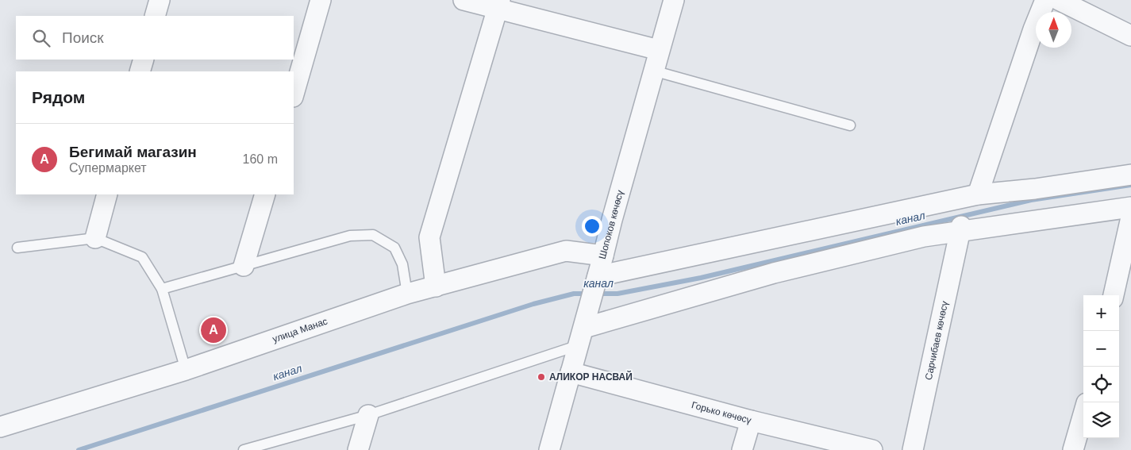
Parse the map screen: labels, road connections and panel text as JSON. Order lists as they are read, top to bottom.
{
  "streets": {
    "street": [
      "Шопоков көчөсү",
      "улица Манас",
      "Сарчибаев көчөсү",
      "Горько көчөсү"
    ]
  },
  "crossings": [
    ["Шопоков көчөсү", "улица Манас"],
    ["Шопоков көчөсү", "Горько көчөсү"]
  ],
  "water": ["канал"],
  "places": ["АЛИКОР НАСВАЙ"],
  "north": "top",
  "page": {
    "search": "Поиск",
    "heading": "Рядом",
    "list": [
      {
        "mark": "A",
        "name": "Бегимай магазин",
        "note": "Супермаркет",
        "value": "160 m"
      }
    ],
    "map_buttons": ["+", "−"],
    "pins": "A"
  }
}
